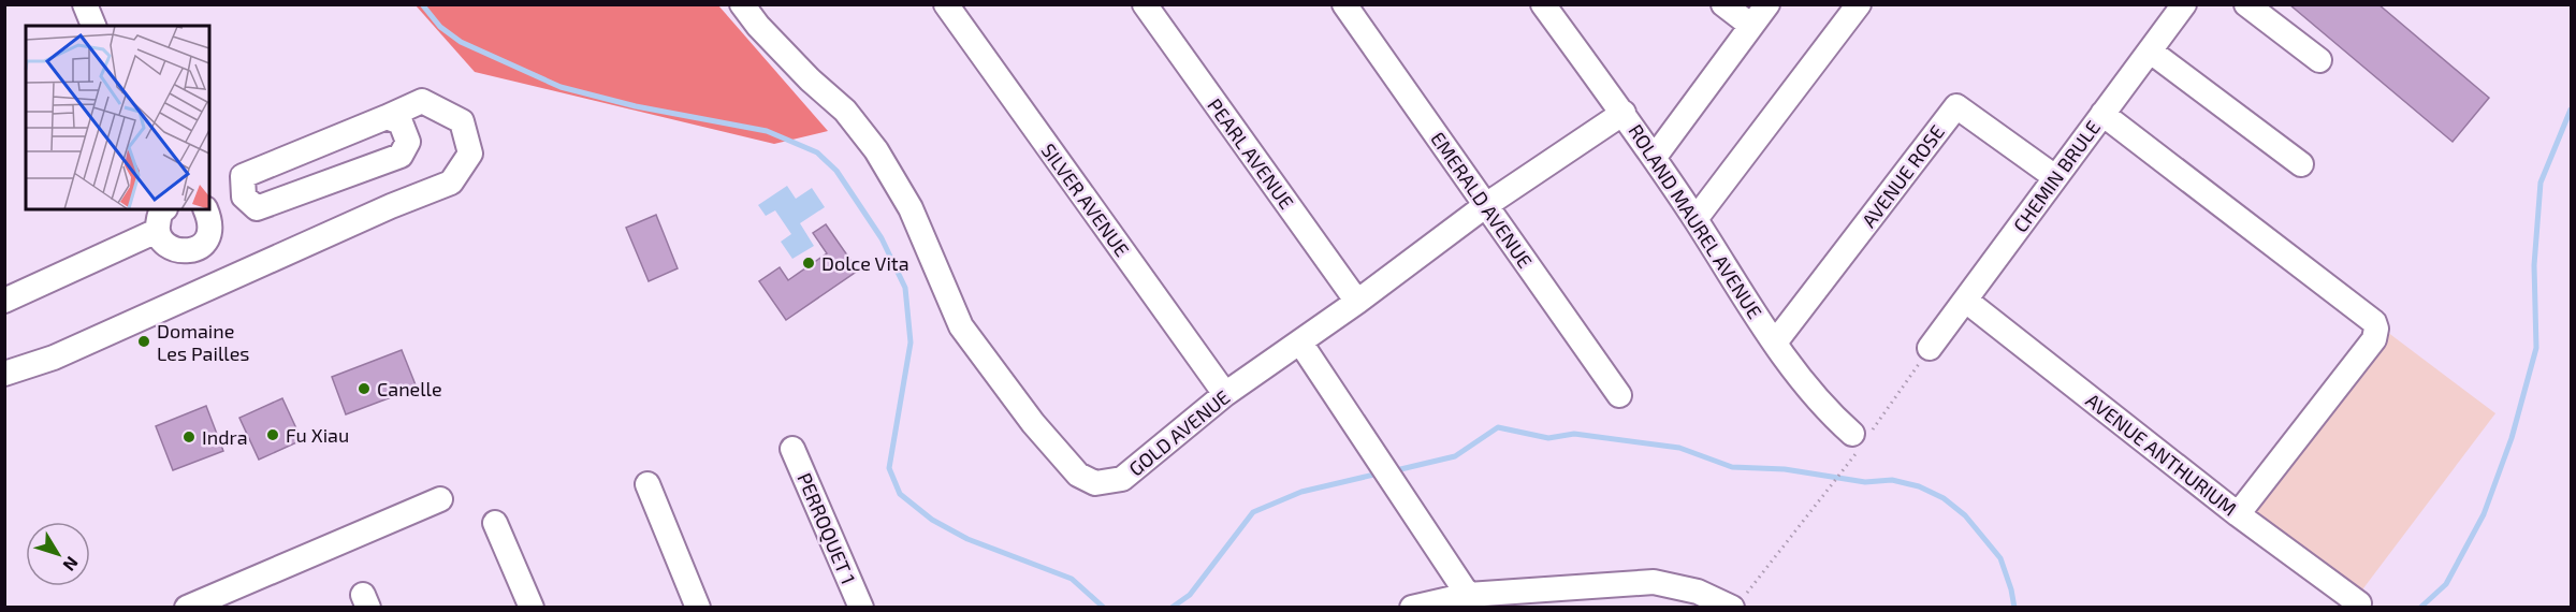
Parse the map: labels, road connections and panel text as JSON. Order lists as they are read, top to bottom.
{
  "streets": {
    "street": [
      "PEARL AVENUE",
      "AVENUE ROSE",
      "CHEMIN BRULE",
      "SILVER AVENUE",
      "EMERALD AVENUE",
      "ROLAND MAUREL AVENUE",
      "GOLD AVENUE",
      "AVENUE ANTHURIUM",
      "PERROQUET 1"
    ]
  },
  "crossings": [
    ["PEARL AVENUE", "GOLD AVENUE"],
    ["AVENUE ROSE", "CHEMIN BRULE"],
    ["AVENUE ROSE", "ROLAND MAUREL AVENUE"],
    ["CHEMIN BRULE", "AVENUE ANTHURIUM"],
    ["SILVER AVENUE", "GOLD AVENUE"],
    ["EMERALD AVENUE", "GOLD AVENUE"],
    ["ROLAND MAUREL AVENUE", "GOLD AVENUE"]
  ],
  "places": [
    "Dolce Vita",
    "Domaine Les Pailles",
    "Canelle",
    "Fu Xiau",
    "Indra"
  ],
  "north": "bottom right"
}
